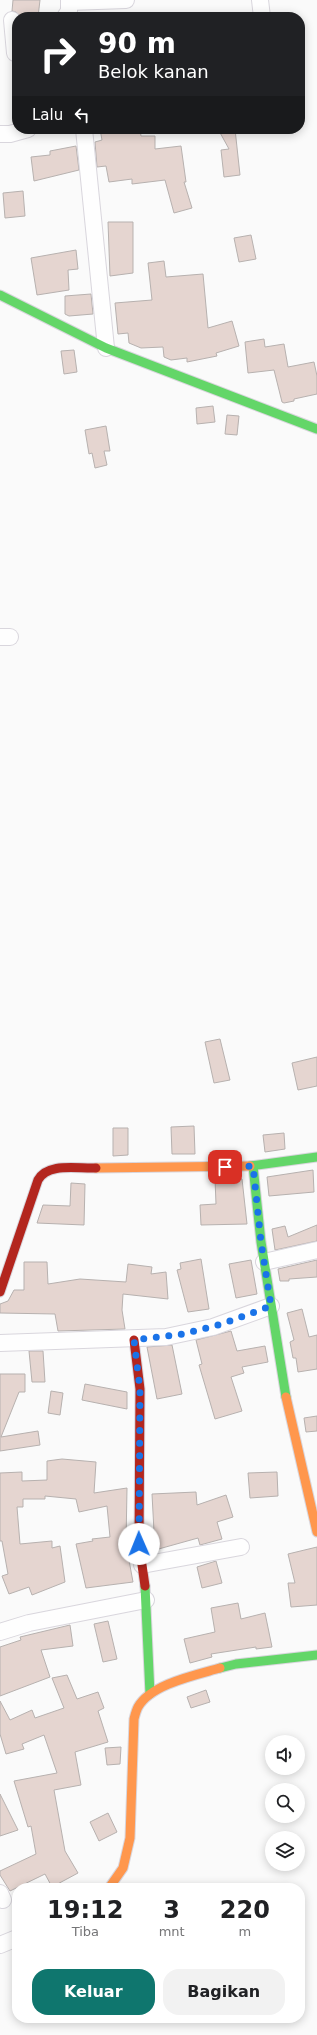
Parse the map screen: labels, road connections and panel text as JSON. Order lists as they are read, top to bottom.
{
  "page": {
    "turn": ["90 m", "Belok kanan"],
    "then": "Lalu",
    "eta": [
      "19:12",
      "Tiba",
      "3",
      "mnt",
      "220",
      "m"
    ],
    "buttons": ["Keluar", "Bagikan"]
  }
}
